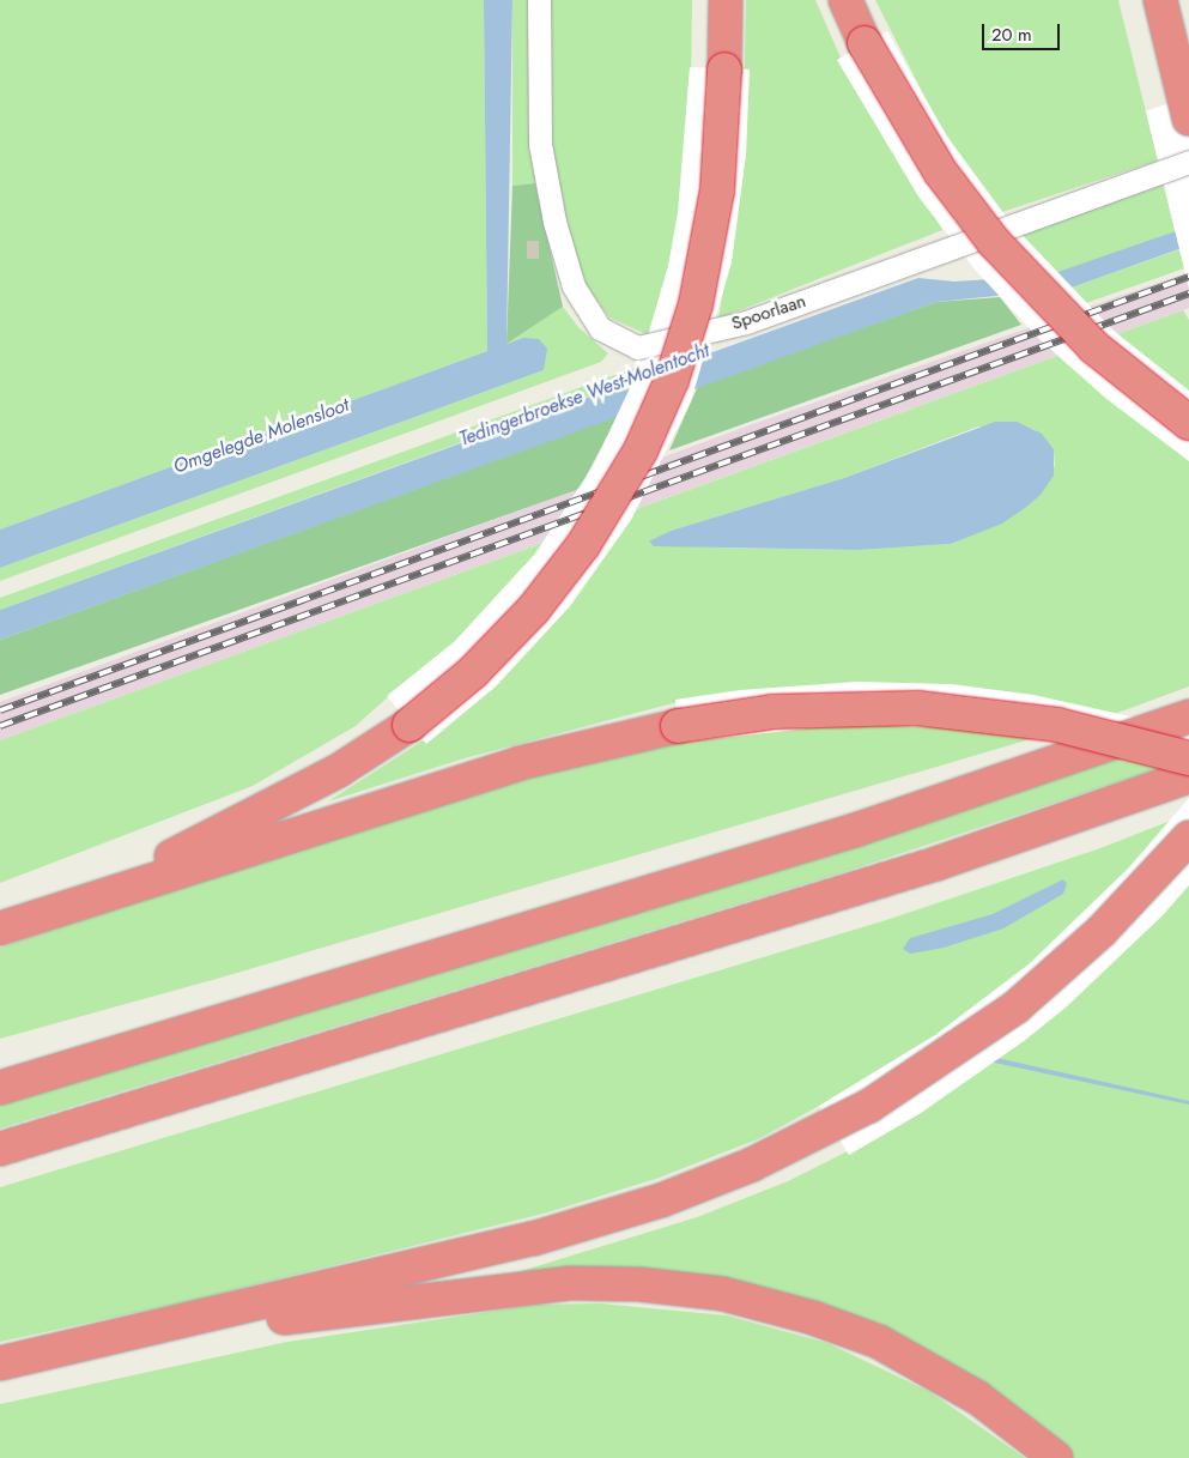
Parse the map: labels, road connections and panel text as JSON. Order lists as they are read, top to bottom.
{
  "streets": {
    "street": ["Spoorlaan"]
  },
  "water": ["Tedingerbroekse West-Molentocht", "Omgelegde Molensloot"],
  "scale_bar": "20 m"
}
